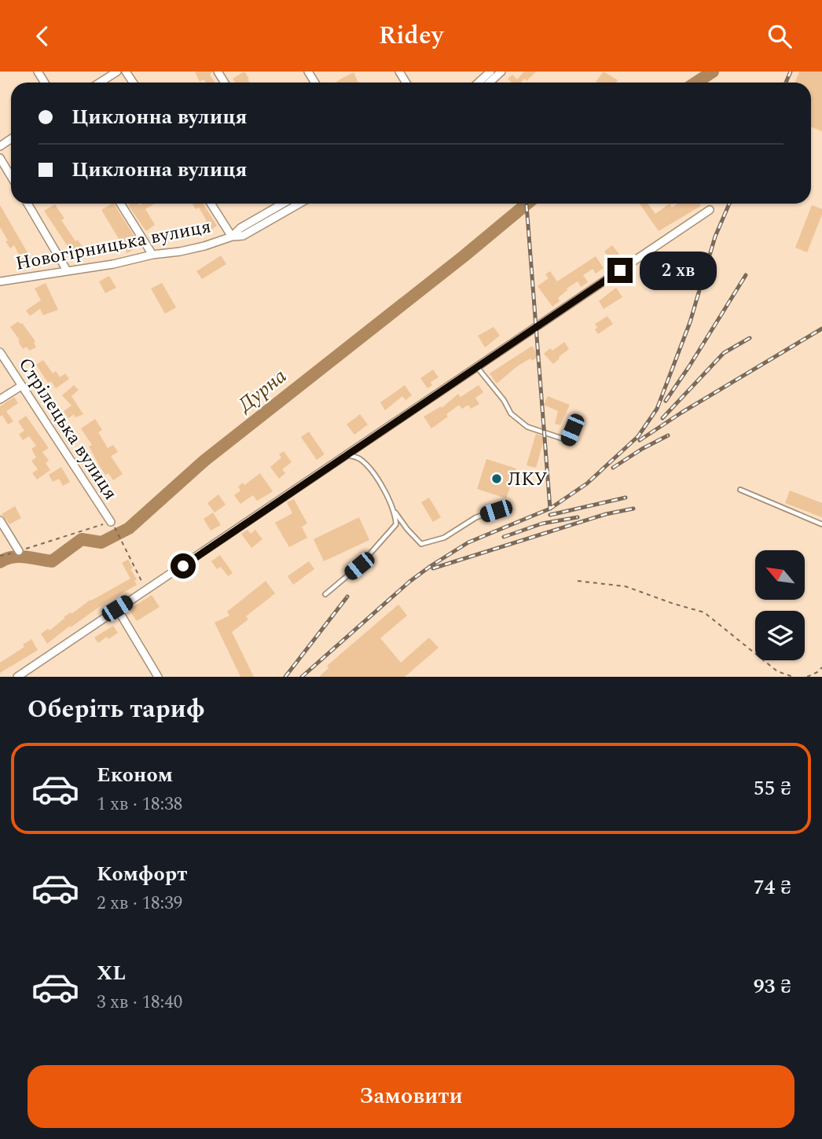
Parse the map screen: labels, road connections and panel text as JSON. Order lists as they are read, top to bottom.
{
  "streets": {
    "street": ["Новогірницька вулиця", "Стрілецька вулиця"]
  },
  "water": ["Дурна"],
  "places": ["ЛКУ"],
  "north": "top left",
  "page": {
    "header": "Ridey",
    "banner": ["Циклонна вулиця", "Циклонна вулиця"],
    "bubble": "2 хв",
    "heading": "Оберіть тариф",
    "list": [
      {
        "name": "Економ",
        "note": "1 хв · 18:38",
        "value": "55 ₴"
      },
      {
        "name": "Комфорт",
        "note": "2 хв · 18:39",
        "value": "74 ₴"
      },
      {
        "name": "XL",
        "note": "3 хв · 18:40",
        "value": "93 ₴"
      }
    ],
    "buttons": "Замовити"
  }
}
